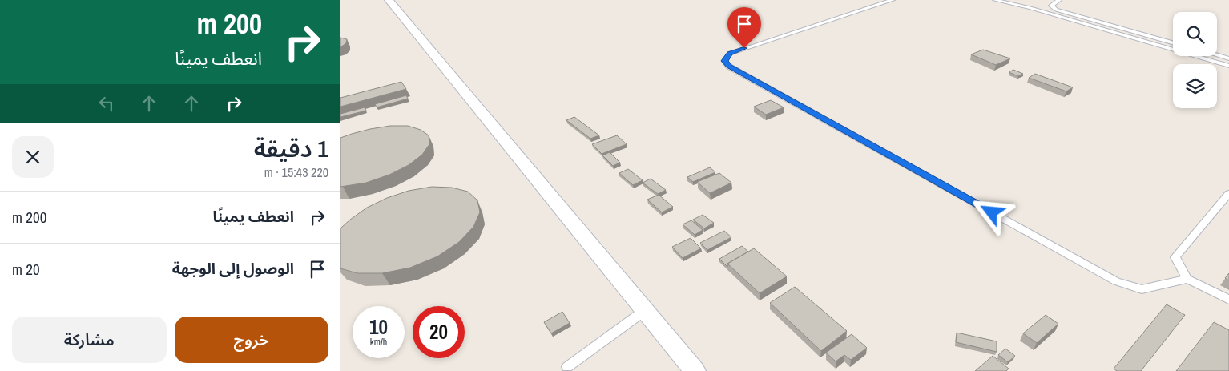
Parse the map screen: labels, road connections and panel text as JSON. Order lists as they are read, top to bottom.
{
  "page": {
    "turn": ["200 m", "انعطف يمينًا"],
    "heading": ["1 دقيقة", "220 m · 15:43"],
    "list": [
      {
        "name": "انعطف يمينًا",
        "value": "200 m"
      },
      {
        "name": "الوصول إلى الوجهة",
        "value": "20 m"
      }
    ],
    "speed": "10 km/h",
    "limit": "20",
    "buttons": ["خروج", "مشاركة"]
  }
}
